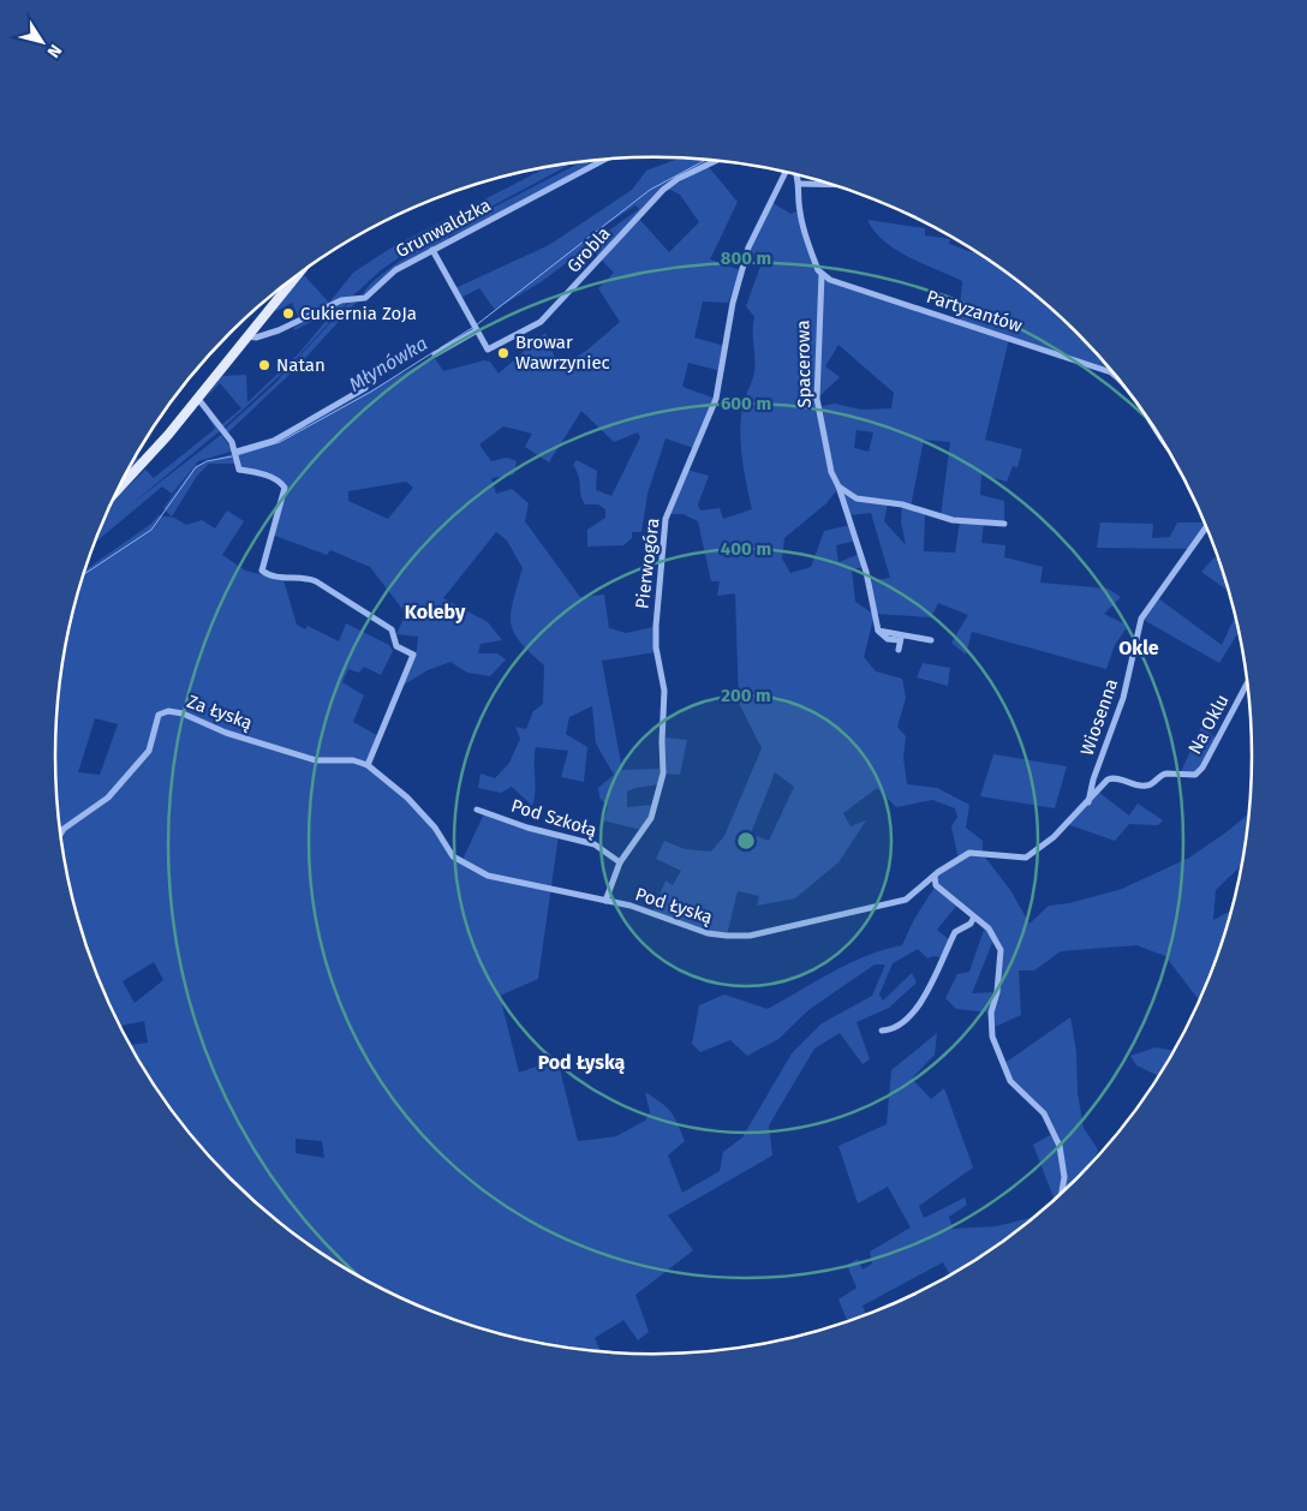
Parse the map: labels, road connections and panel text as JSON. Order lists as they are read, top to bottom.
{
  "streets": {
    "street": [
      "Grunwaldzka",
      "Grobla",
      "Partyzantów",
      "Spacerowa",
      "Pierwogóra",
      "Za Łyską",
      "Wiosenna",
      "Na Oklu",
      "Pod Szkołą",
      "Pod Łyską"
    ]
  },
  "crossings": [
    ["Grunwaldzka", "Grobla"],
    ["Partyzantów", "Spacerowa"],
    ["Pierwogóra", "Pod Szkołą"],
    ["Pierwogóra", "Pod Łyską"],
    ["Za Łyską", "Pod Łyską"],
    ["Wiosenna", "Na Oklu"],
    ["Wiosenna", "Pod Łyską"],
    ["Na Oklu", "Pod Łyską"]
  ],
  "districts": ["Koleby", "Okle", "Pod Łyską"],
  "water": ["Młynówka"],
  "places": ["Cukiernia ZoJa", "Browar Wawrzyniec", "Natan"],
  "north": "bottom right",
  "rings": [
    "800 m",
    "600 m",
    "400 m",
    "200 m"
  ]
}
